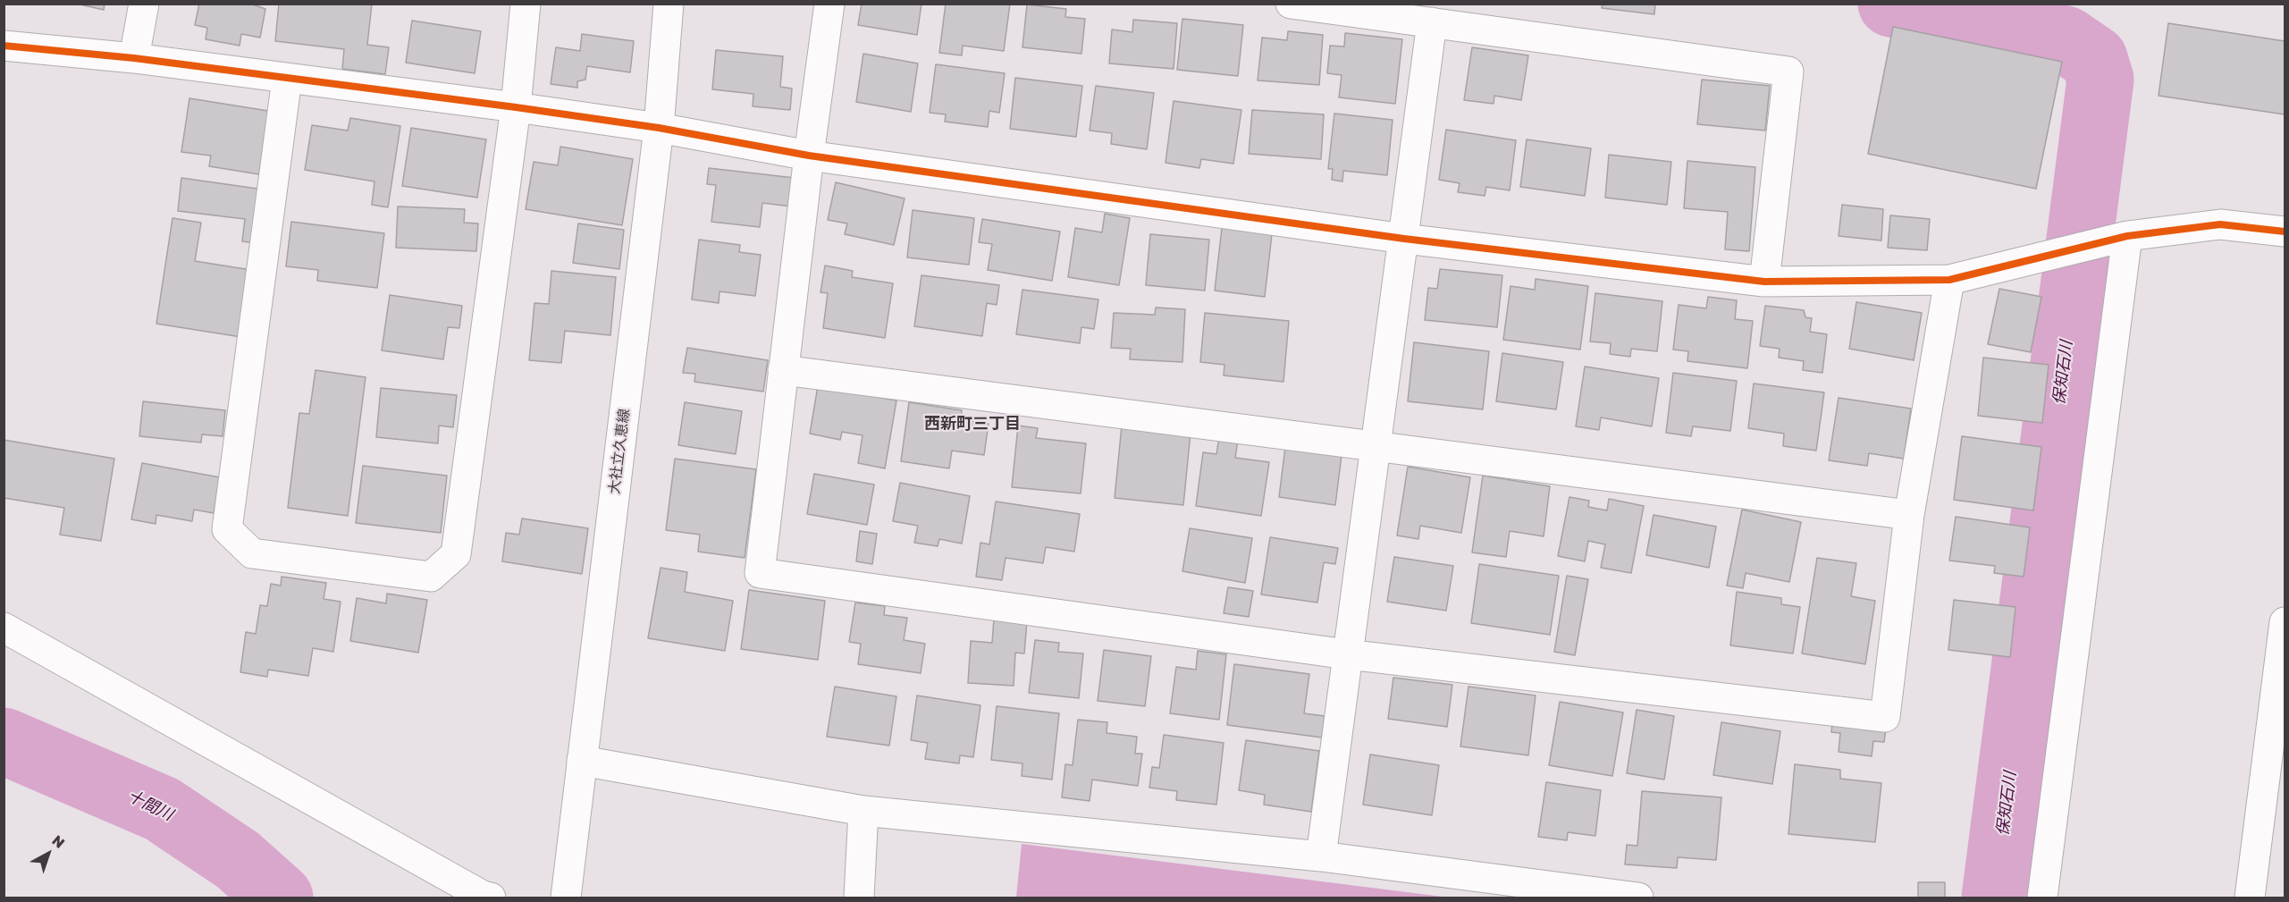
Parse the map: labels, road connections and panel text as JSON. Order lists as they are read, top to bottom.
{
  "streets": {
    "street": ["大社立久恵線"]
  },
  "districts": ["西新町三丁目"],
  "water": ["保知石川", "十間川"],
  "north": "top right"
}
